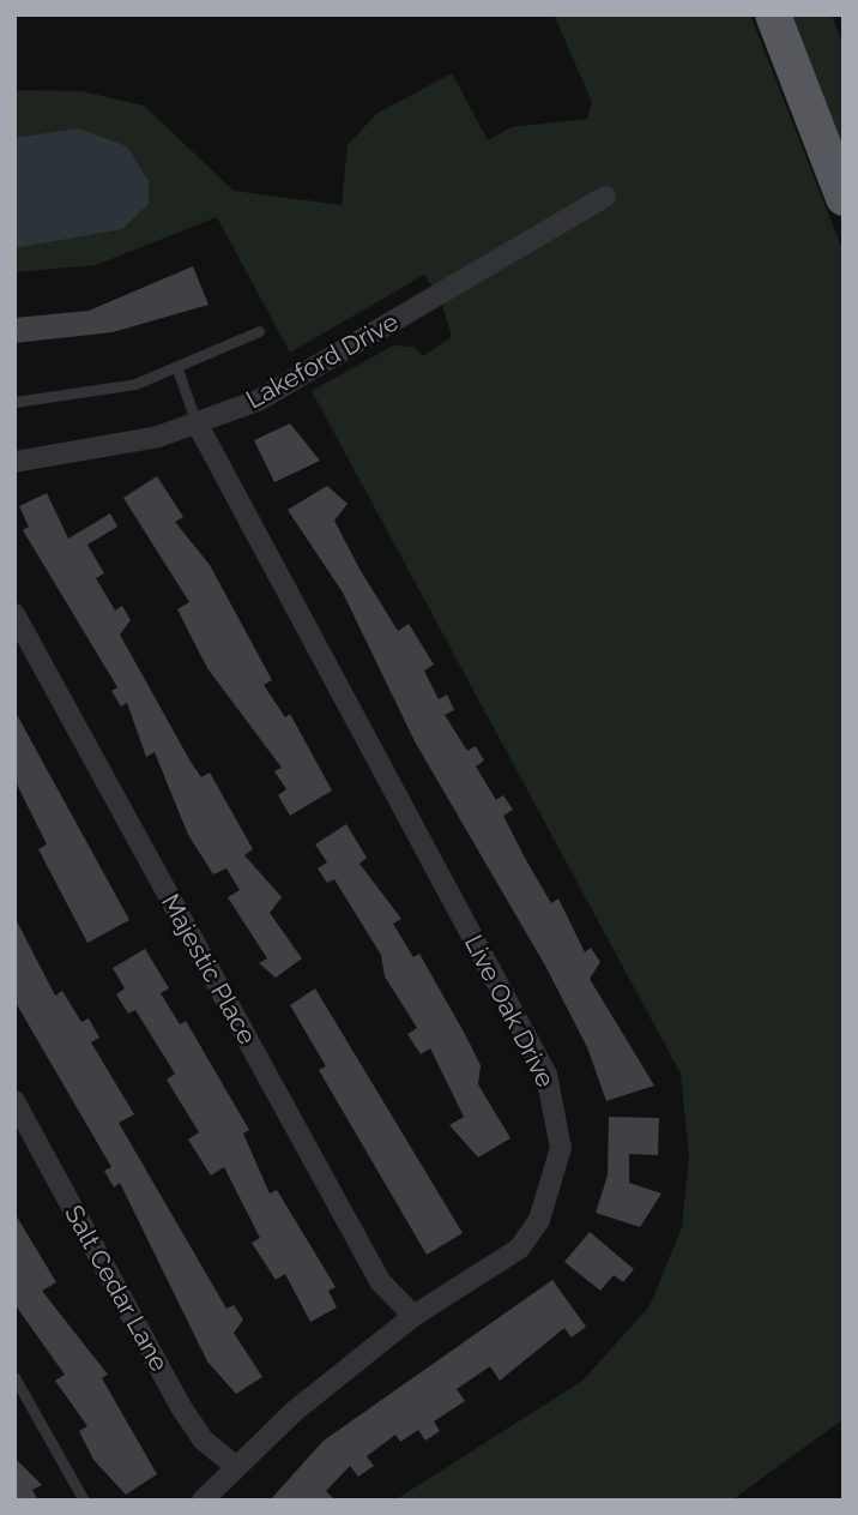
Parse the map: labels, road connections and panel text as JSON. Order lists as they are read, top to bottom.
{
  "streets": {
    "street": [
      "Lakeford Drive",
      "Majestic Place",
      "Live Oak Drive",
      "Salt Cedar Lane"
    ]
  },
  "crossings": [
    ["Lakeford Drive", "Live Oak Drive"],
    ["Majestic Place", "Live Oak Drive"],
    ["Live Oak Drive", "Salt Cedar Lane"]
  ]
}
